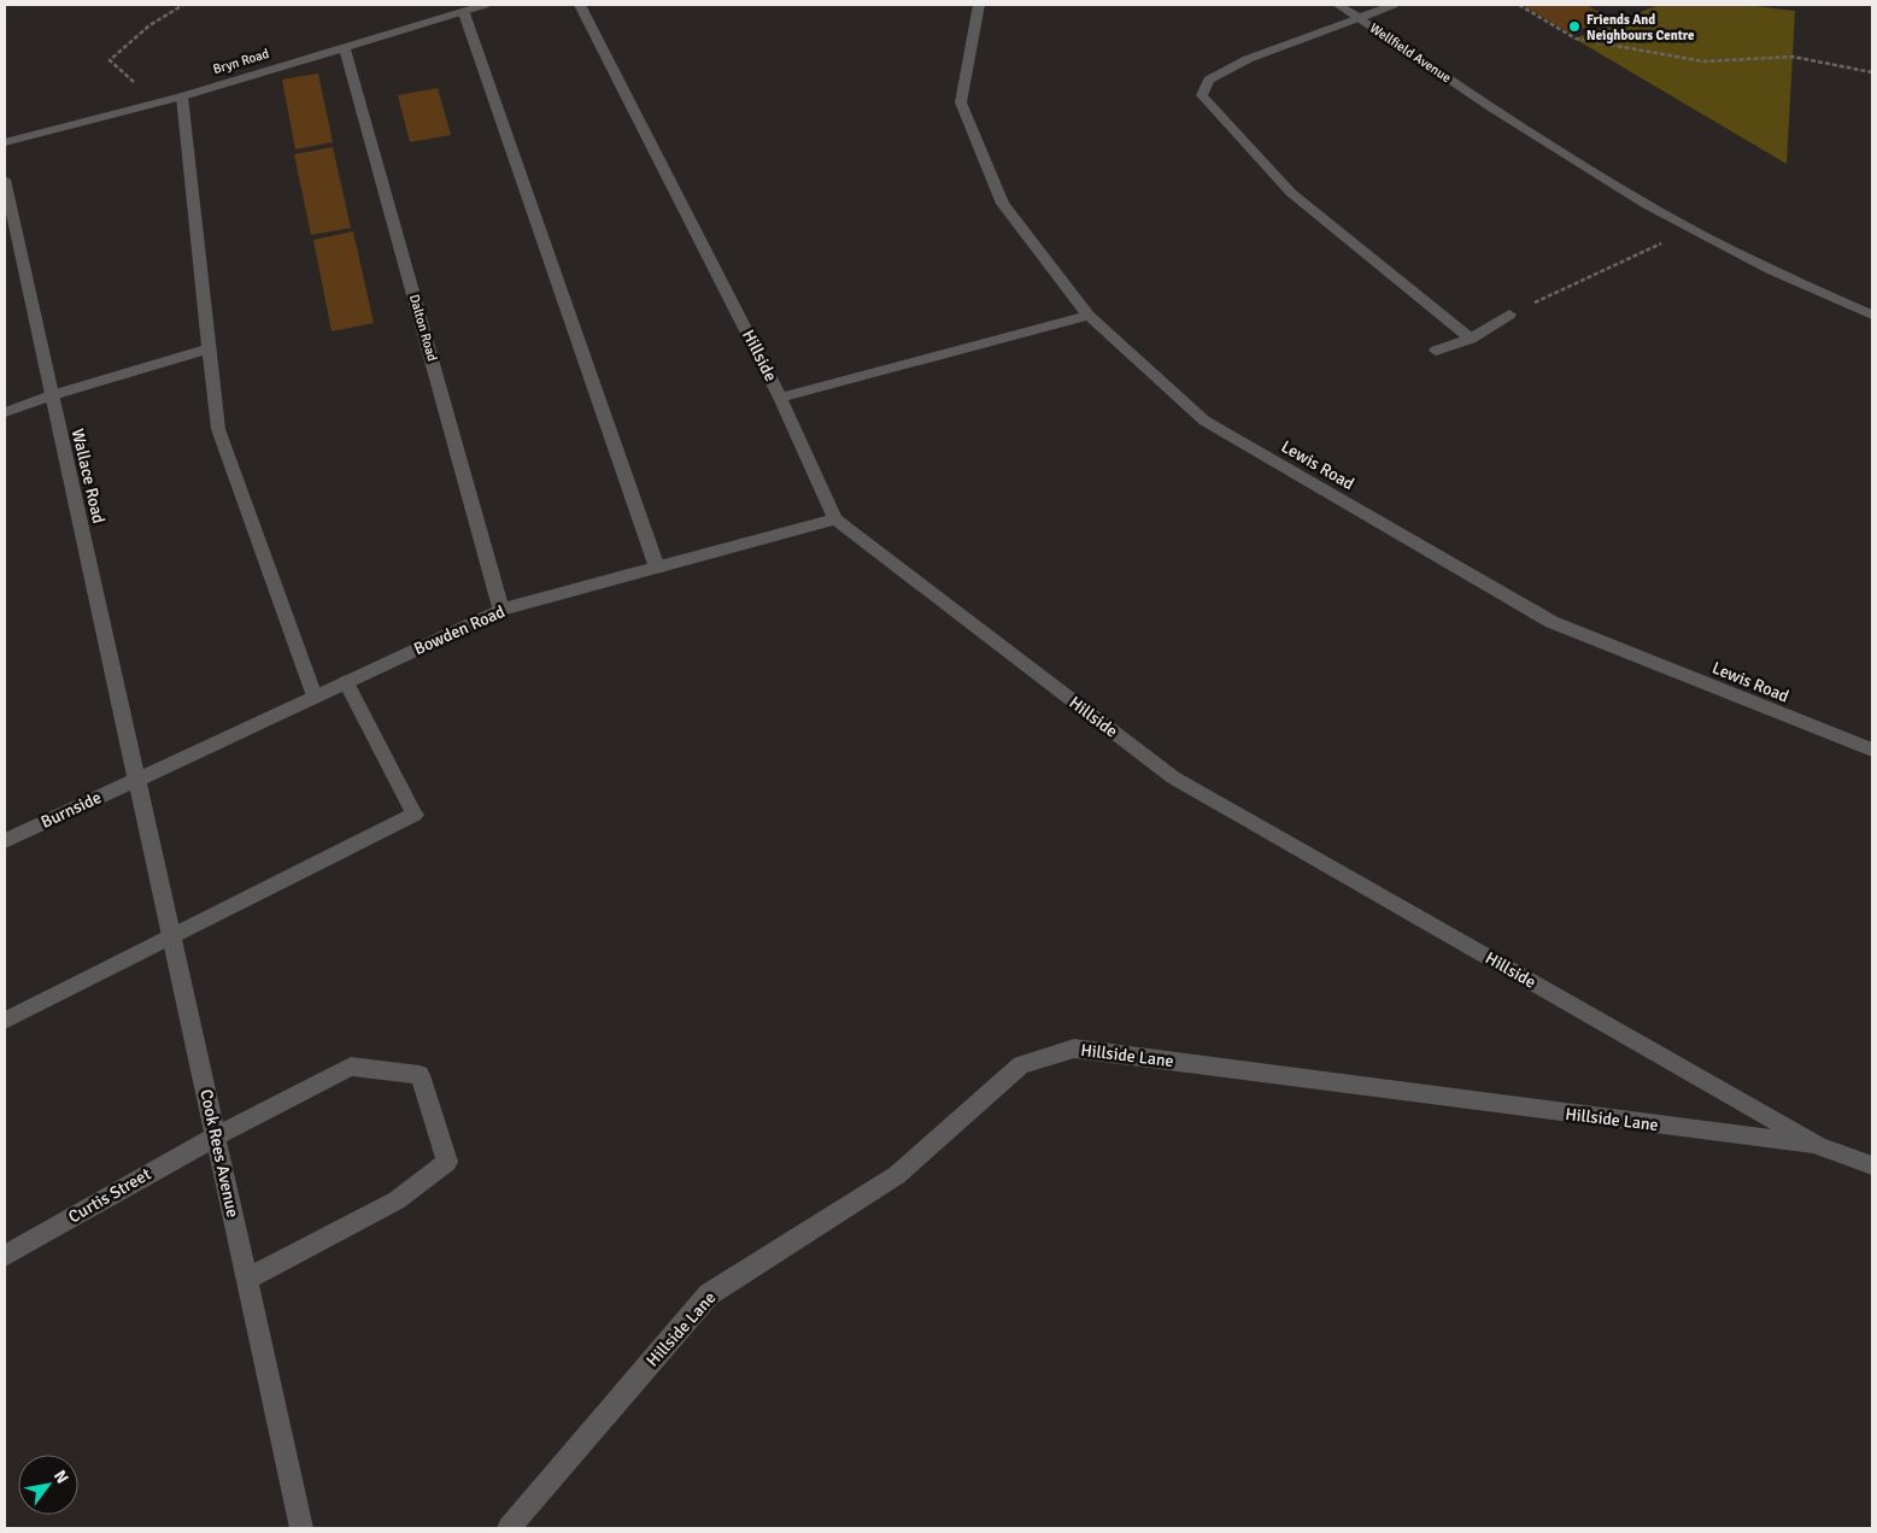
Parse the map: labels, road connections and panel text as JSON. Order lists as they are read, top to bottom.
{
  "streets": {
    "street": [
      "Wellfield Avenue",
      "Bryn Road",
      "Dalton Road",
      "Hillside",
      "Lewis Road",
      "Wallace Road",
      "Bowden Road",
      "Burnside",
      "Hillside Lane",
      "Cook Rees Avenue",
      "Curtis Street"
    ]
  },
  "crossings": [
    ["Bryn Road", "Dalton Road"],
    ["Dalton Road", "Bowden Road"],
    ["Hillside", "Bowden Road"],
    ["Hillside", "Hillside Lane"],
    ["Wallace Road", "Bowden Road"],
    ["Wallace Road", "Burnside"],
    ["Wallace Road", "Cook Rees Avenue"],
    ["Bowden Road", "Burnside"],
    ["Bowden Road", "Cook Rees Avenue"],
    ["Burnside", "Cook Rees Avenue"],
    ["Cook Rees Avenue", "Curtis Street"]
  ],
  "places": ["Friends And Neighbours Centre"],
  "north": "top right"
}
